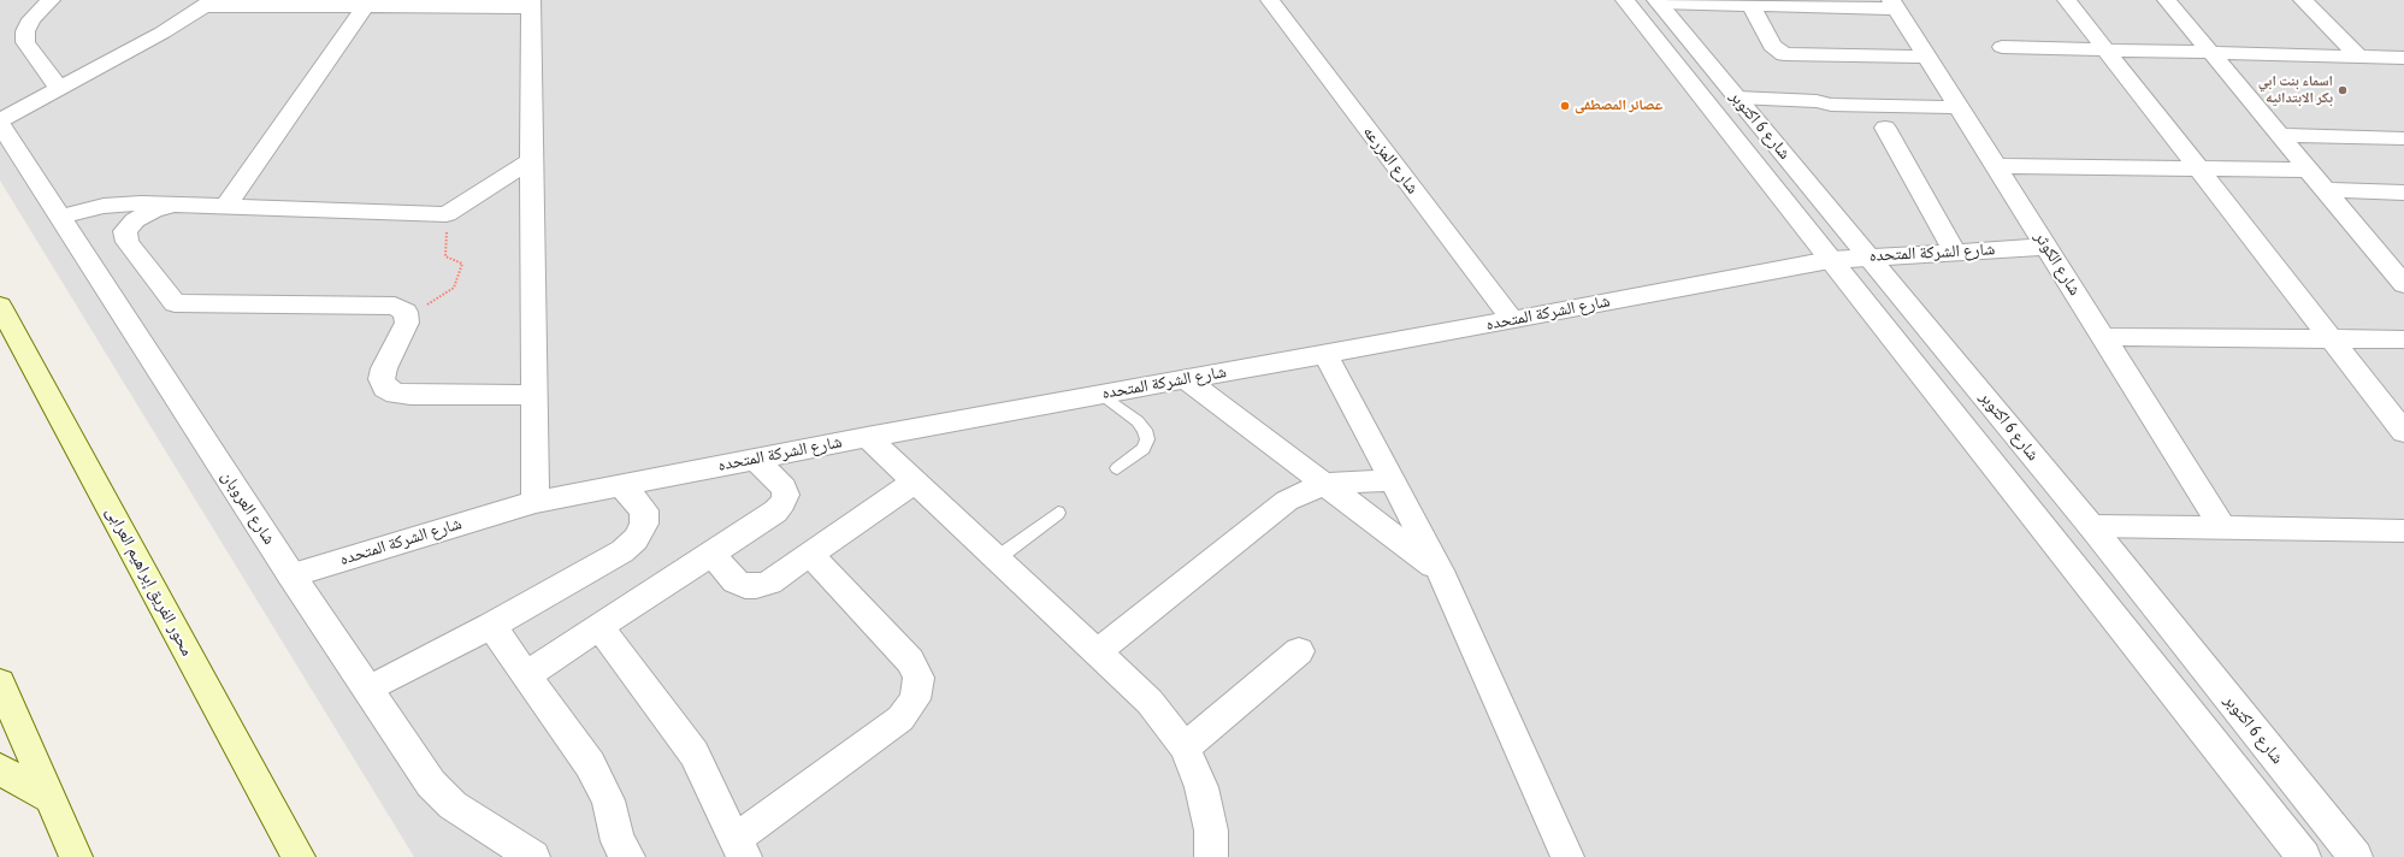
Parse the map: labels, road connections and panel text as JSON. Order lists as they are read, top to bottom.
{
  "streets": {
    "main road": ["محور الفريق إبراهيم العرابى"],
    "street": [
      "شارع 6 اكتوبر",
      "شارع المزرعه",
      "شارع الشركة المتحده",
      "شارع الكوثر",
      "شارع العروبان"
    ]
  },
  "crossings": [
    ["شارع 6 اكتوبر", "شارع الشركة المتحده"],
    ["شارع المزرعه", "شارع الشركة المتحده"],
    ["شارع الشركة المتحده", "شارع الكوثر"],
    ["شارع الشركة المتحده", "شارع العروبان"]
  ],
  "places": ["اسماء بنت ابي بكر الابتدائيه", "عصائر المصطفى"]
}
